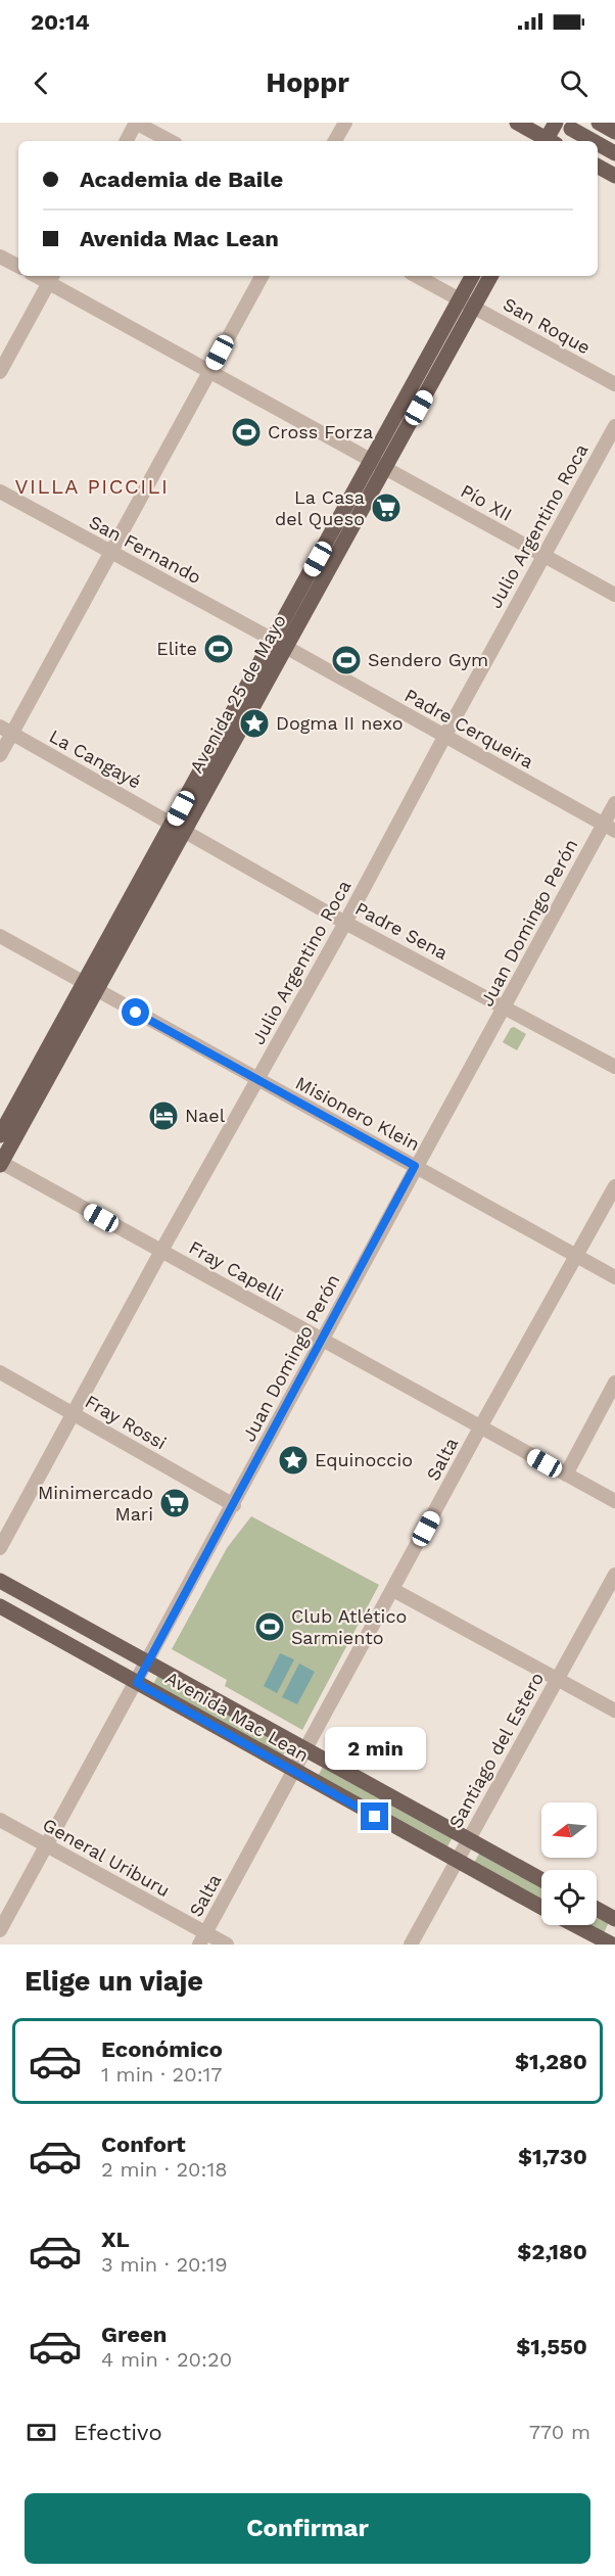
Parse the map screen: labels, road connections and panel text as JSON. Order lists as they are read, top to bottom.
{
  "streets": {
    "main road": ["Avenida 25 de Mayo", "Avenida Mac Lean"],
    "street": [
      "San Roque",
      "Pío XII",
      "Julio Argentino Roca",
      "San Fernando",
      "Padre Cerqueira",
      "La Cangayé",
      "Juan Domingo Perón",
      "Padre Sena",
      "Misionero Klein",
      "Fray Capelli",
      "Fray Rossi",
      "Salta",
      "Santiago del Estero",
      "General Uriburu"
    ]
  },
  "crossings": [
    ["San Roque", "Avenida 25 de Mayo"],
    ["Pío XII", "Julio Argentino Roca"],
    ["Pío XII", "Avenida 25 de Mayo"],
    ["Julio Argentino Roca", "Padre Cerqueira"],
    ["Julio Argentino Roca", "Padre Sena"],
    ["Julio Argentino Roca", "Misionero Klein"],
    ["Julio Argentino Roca", "Fray Capelli"],
    ["Julio Argentino Roca", "Fray Rossi"],
    ["San Fernando", "Avenida 25 de Mayo"],
    ["San Fernando", "Padre Cerqueira"],
    ["Avenida 25 de Mayo", "Padre Cerqueira"],
    ["Avenida 25 de Mayo", "La Cangayé"],
    ["Avenida 25 de Mayo", "Padre Sena"],
    ["Avenida 25 de Mayo", "Misionero Klein"],
    ["Avenida 25 de Mayo", "Fray Capelli"],
    ["Padre Cerqueira", "Juan Domingo Perón"],
    ["La Cangayé", "Padre Sena"],
    ["Juan Domingo Perón", "Padre Sena"],
    ["Juan Domingo Perón", "Misionero Klein"],
    ["Juan Domingo Perón", "Fray Capelli"],
    ["Juan Domingo Perón", "Fray Rossi"],
    ["Juan Domingo Perón", "Avenida Mac Lean"],
    ["Juan Domingo Perón", "General Uriburu"],
    ["Misionero Klein", "Salta"],
    ["Fray Capelli", "Salta"],
    ["Salta", "Avenida Mac Lean"],
    ["Salta", "General Uriburu"],
    ["Avenida Mac Lean", "Santiago del Estero"]
  ],
  "districts": ["VILLA PICCILI"],
  "places": {
    "sports": [
      "Cross Forza",
      "Elite",
      "Sendero Gym",
      "Club Atlético Sarmiento"
    ],
    "supermarket": ["La Casa del Queso", "Minimercado Mari"],
    "place": ["Dogma II nexo", "Equinoccio"],
    "hotel": ["Nael"]
  },
  "north": "left",
  "page": {
    "status": "20:14",
    "header": "Hoppr",
    "banner": ["Academia de Baile", "Avenida Mac Lean"],
    "bubble": "2 min",
    "heading": "Elige un viaje",
    "list": [
      {
        "name": "Económico",
        "note": "1 min · 20:17",
        "value": "$1,280"
      },
      {
        "name": "Confort",
        "note": "2 min · 20:18",
        "value": "$1,730"
      },
      {
        "name": "XL",
        "note": "3 min · 20:19",
        "value": "$2,180"
      },
      {
        "name": "Green",
        "note": "4 min · 20:20",
        "value": "$1,550"
      }
    ],
    "pay": ["Efectivo", "770 m"],
    "buttons": "Confirmar"
  }
}
